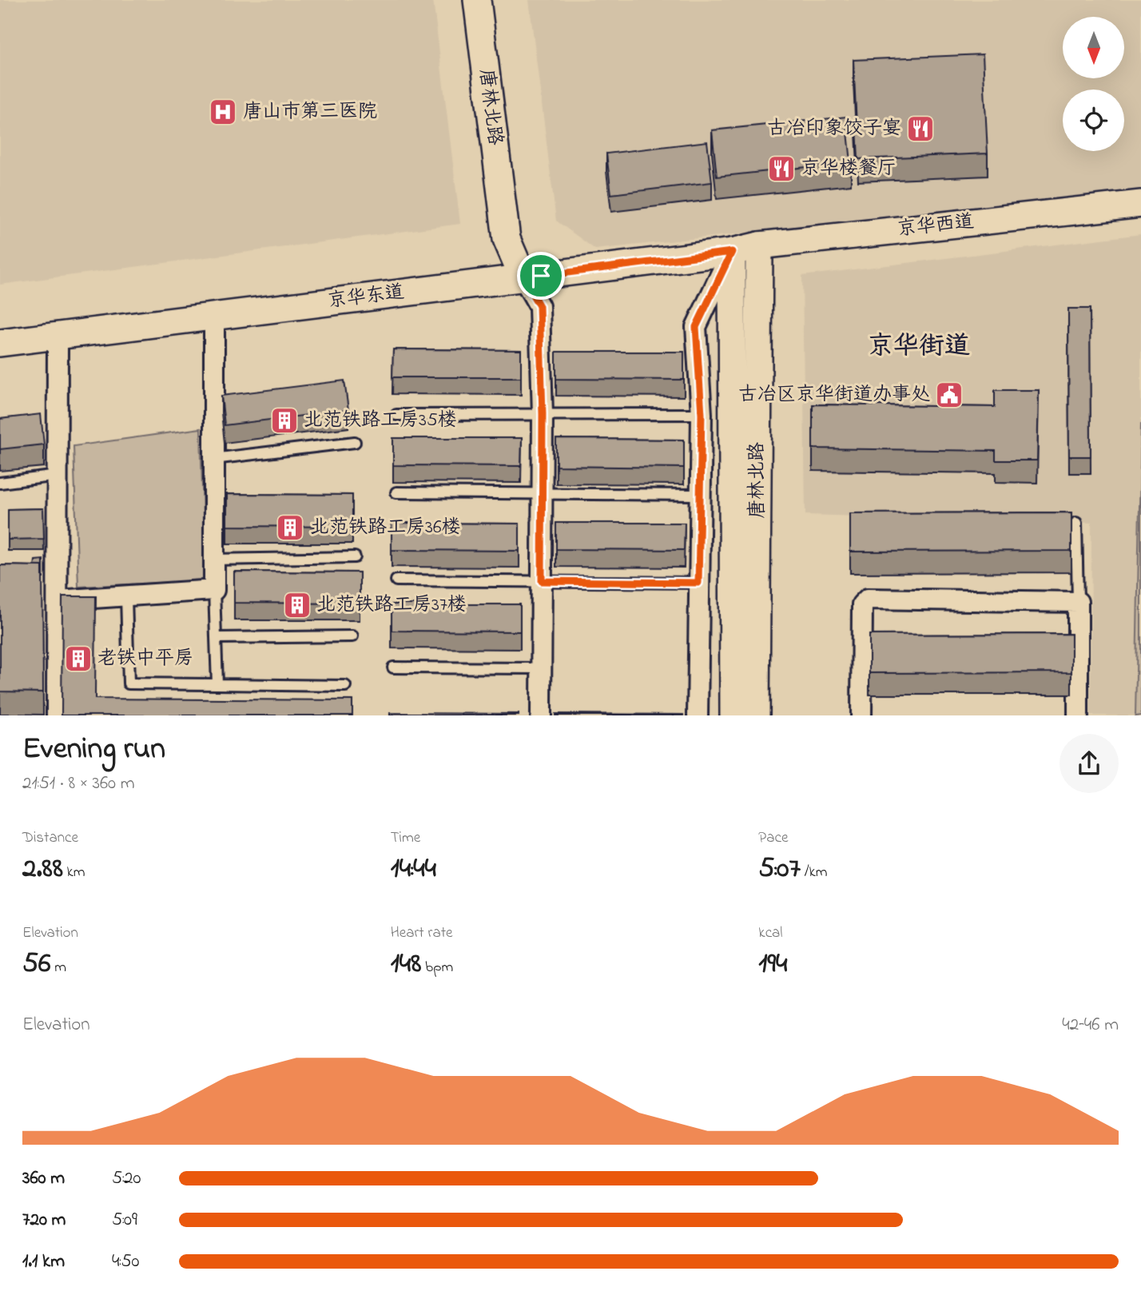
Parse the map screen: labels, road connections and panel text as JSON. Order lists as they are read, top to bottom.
{
  "streets": {
    "main road": ["唐林北路", "京华西道", "京华东道"]
  },
  "crossings": [
    ["唐林北路", "京华西道"],
    ["唐林北路", "京华东道"],
    ["京华西道", "京华东道"]
  ],
  "districts": ["京华街道"],
  "places": {
    "hospital": ["唐山市第三医院"],
    "restaurant": ["古冶印象饺子宴", "京华楼餐厅"],
    "public building": ["古冶区京华街道办事处"],
    "building": [
      "北范铁路工房35楼",
      "北范铁路工房36楼",
      "北范铁路工房37楼",
      "老铁中平房"
    ]
  },
  "north": "bottom",
  "page": {
    "heading": ["Evening run", "21:51 · 8 × 360 m"],
    "stats": [
      ["Distance", "2.88 km"],
      ["Time", "14:44"],
      ["Pace", "5:07 /km"],
      ["Elevation", "56 m"],
      ["Heart rate", "148 bpm"],
      ["kcal", "194"]
    ],
    "chart": ["Elevation", "42–46 m"],
    "list": [
      {
        "name": "360 m",
        "note": "5:20"
      },
      {
        "name": "720 m",
        "note": "5:09"
      },
      {
        "name": "1.1 km",
        "note": "4:50"
      }
    ]
  }
}
